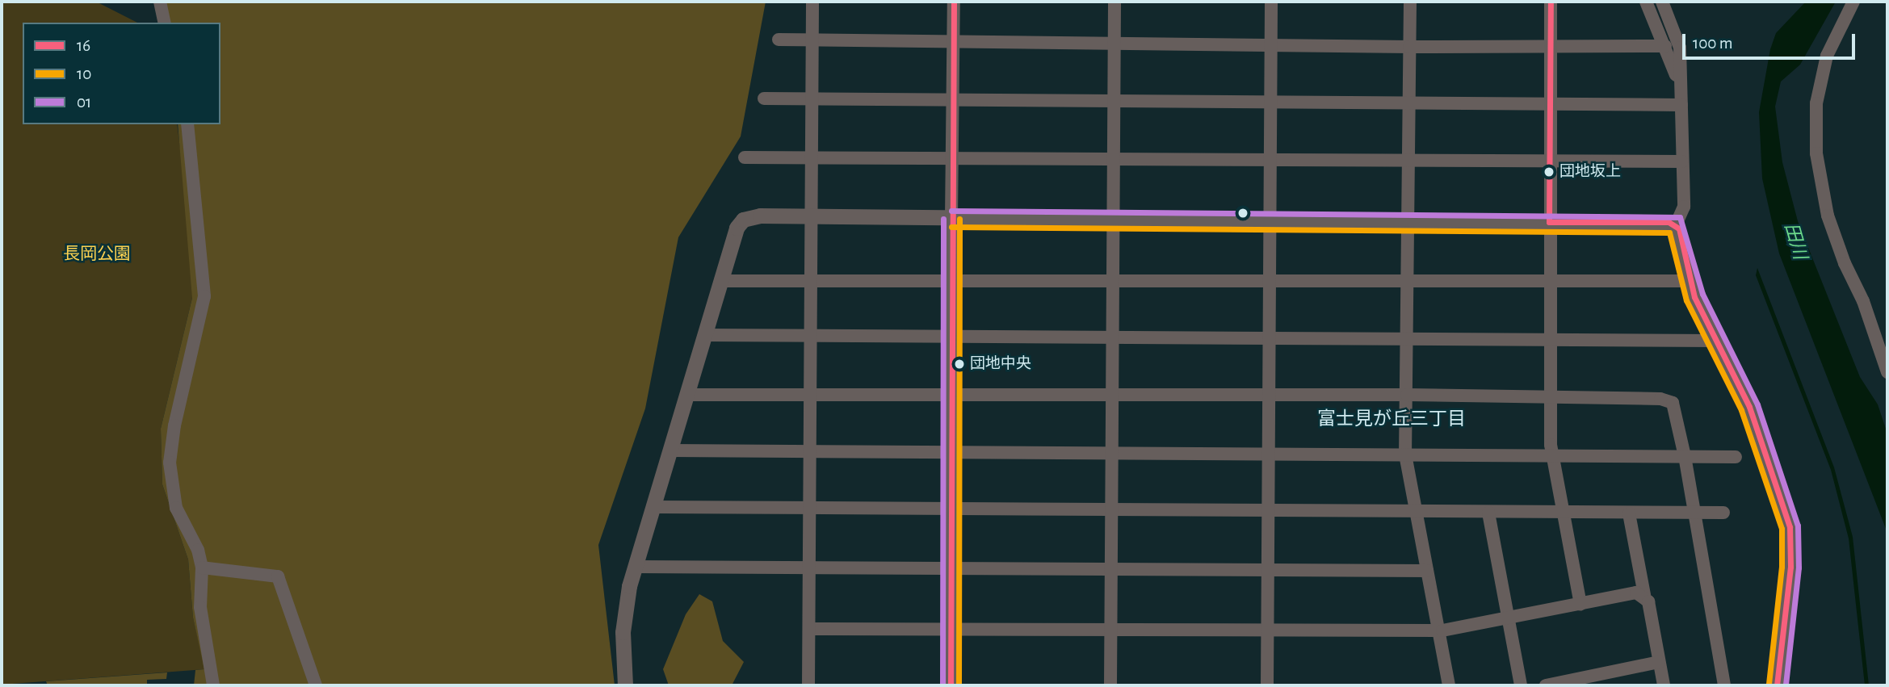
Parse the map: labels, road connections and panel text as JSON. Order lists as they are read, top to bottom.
{
  "districts": ["富士見が丘三丁目"],
  "water": ["田川"],
  "parks": ["長岡公園"],
  "places": ["団地坂上", "団地中央"],
  "lines": ["transit line 16", "transit line 01", "transit line 10"],
  "legend": ["16", "10", "01"],
  "scale_bar": "100 m"
}
